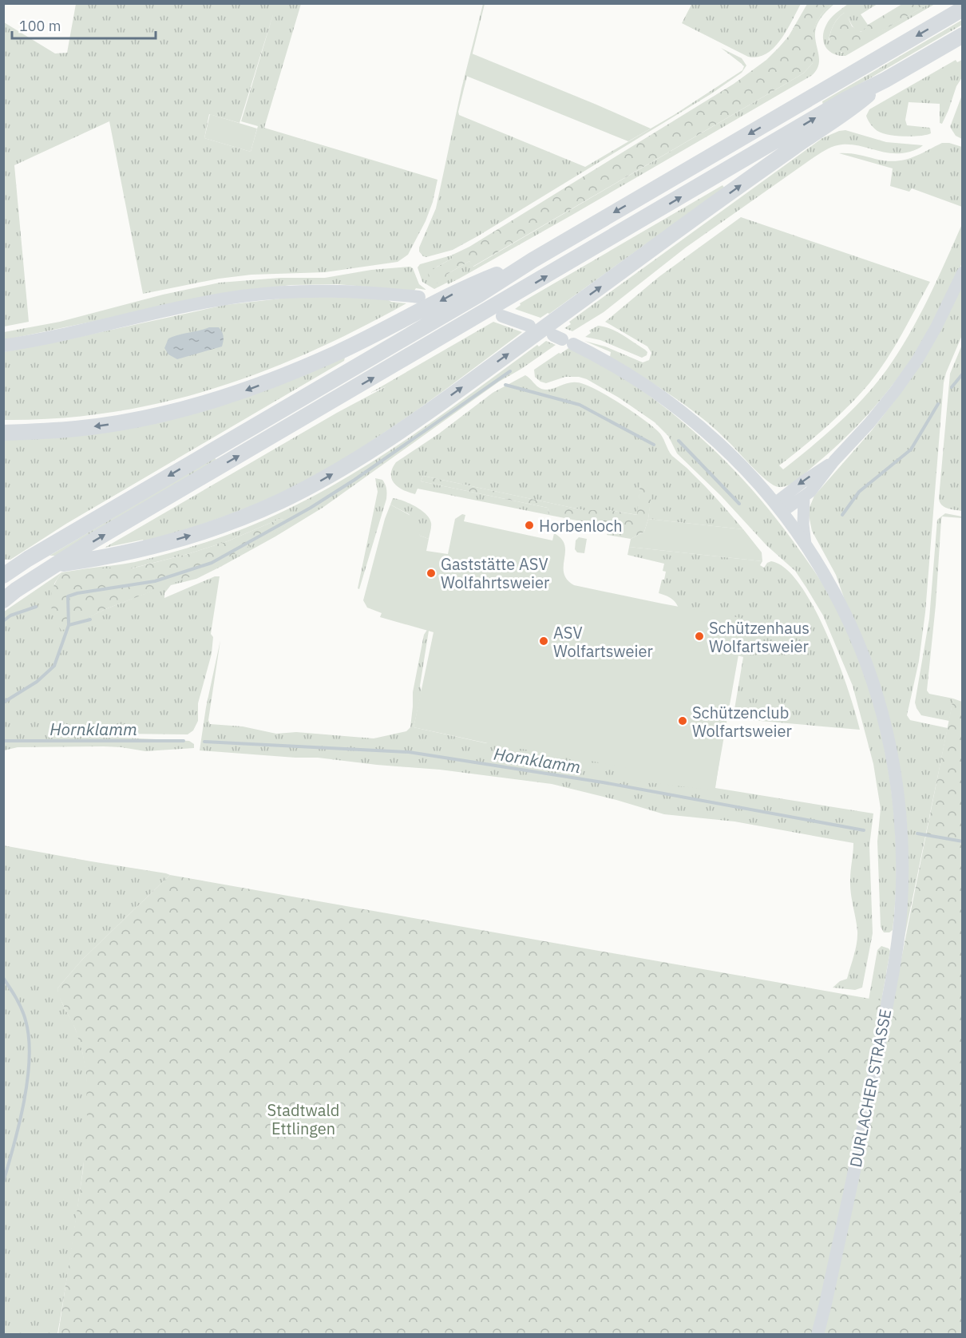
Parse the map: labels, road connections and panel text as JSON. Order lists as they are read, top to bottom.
{
  "streets": {
    "main road": ["DURLACHER STRASSE"]
  },
  "water": ["Hornklamm"],
  "parks": ["Stadtwald Ettlingen"],
  "places": [
    "Horbenloch",
    "Gaststätte ASV Wolfahrtsweier",
    "Schützenhaus Wolfartsweier",
    "ASV Wolfartsweier",
    "Schützenclub Wolfartsweier"
  ],
  "scale_bar": "100 m"
}
